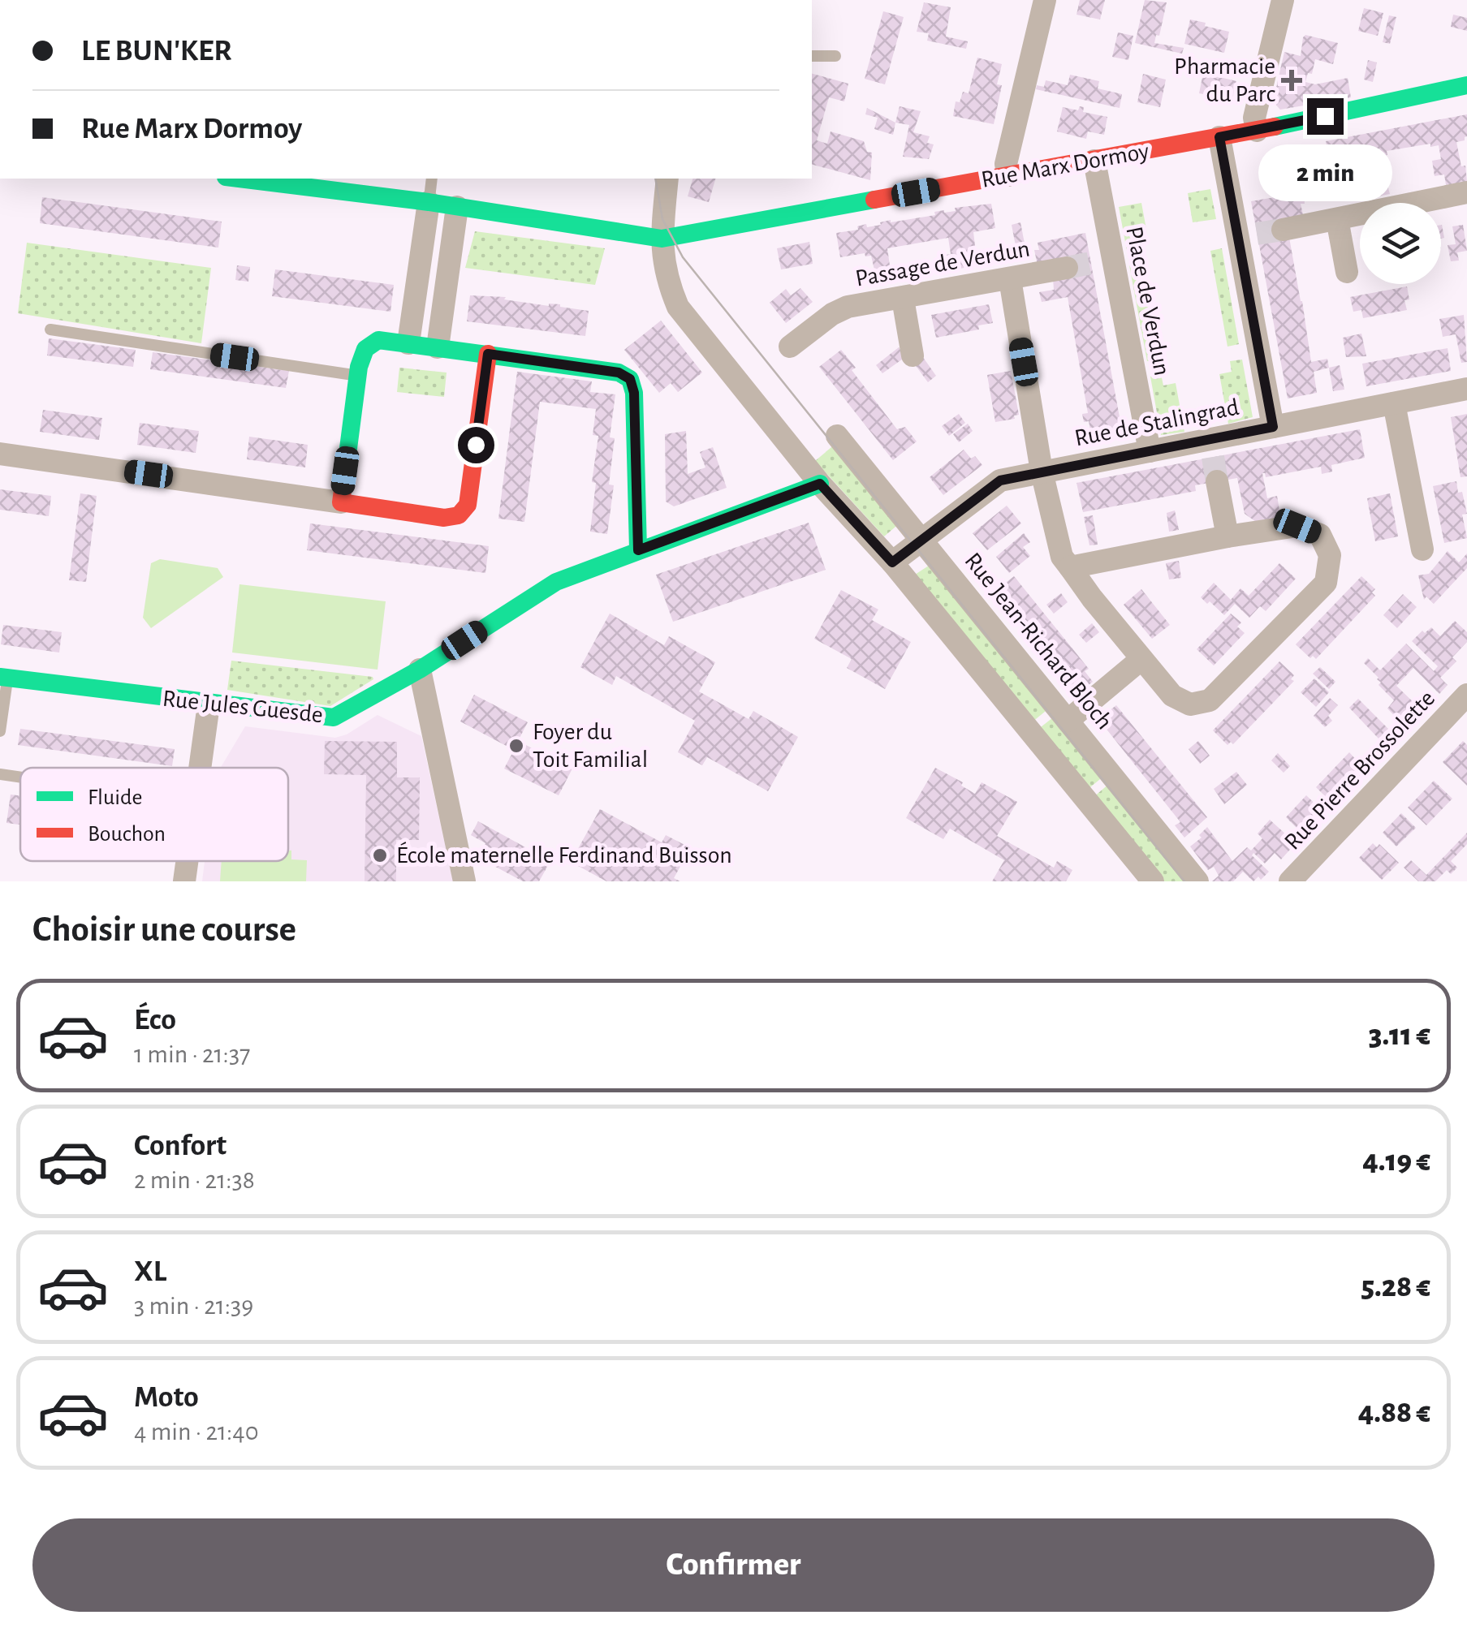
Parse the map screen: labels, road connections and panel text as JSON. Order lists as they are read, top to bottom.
{
  "streets": {
    "street": [
      "Rue Marx Dormoy",
      "Passage de Verdun",
      "Place de Verdun",
      "Rue de Stalingrad",
      "Rue Jean-Richard Bloch",
      "Rue Jules Guesde",
      "Rue Pierre Brossolette"
    ]
  },
  "crossings": [
    ["Rue Marx Dormoy", "Place de Verdun"],
    ["Place de Verdun", "Rue de Stalingrad"],
    ["Rue de Stalingrad", "Rue Jean-Richard Bloch"]
  ],
  "places": {
    "health": ["Pharmacie du Parc"],
    "other": ["Foyer du Toit Familial", "École maternelle Ferdinand Buisson"]
  },
  "legend": ["Fluide", "Bouchon"],
  "page": {
    "banner": ["LE BUN'KER", "Rue Marx Dormoy"],
    "bubble": "2 min",
    "heading": "Choisir une course",
    "list": [
      {
        "name": "Éco",
        "note": "1 min · 21:37",
        "value": "3.11 €"
      },
      {
        "name": "Confort",
        "note": "2 min · 21:38",
        "value": "4.19 €"
      },
      {
        "name": "XL",
        "note": "3 min · 21:39",
        "value": "5.28 €"
      },
      {
        "name": "Moto",
        "note": "4 min · 21:40",
        "value": "4.88 €"
      }
    ],
    "buttons": "Confirmer"
  }
}
